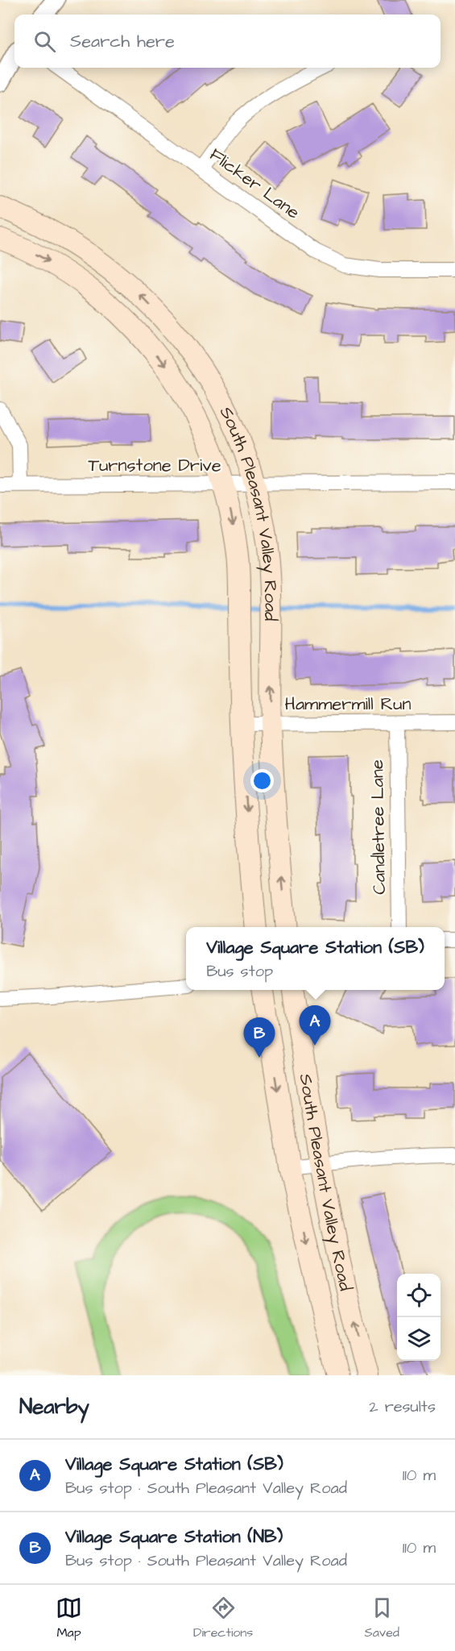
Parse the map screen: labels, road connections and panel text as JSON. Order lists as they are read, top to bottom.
{
  "streets": {
    "main road": ["South Pleasant Valley Road"],
    "street": [
      "Flicker Lane",
      "Turnstone Drive",
      "Hammermill Run",
      "Candletree Lane"
    ]
  },
  "crossings": [
    ["Turnstone Drive", "South Pleasant Valley Road"],
    ["South Pleasant Valley Road", "Hammermill Run"],
    ["Hammermill Run", "Candletree Lane"]
  ],
  "page": {
    "search": "Search here",
    "popup": ["Village Square Station (SB)", "Bus stop"],
    "pins": ["A", "B"],
    "heading": ["Nearby", "2 results"],
    "list": [
      {
        "mark": "A",
        "name": "Village Square Station (SB)",
        "note": "Bus stop · South Pleasant Valley Road",
        "value": "110 m"
      },
      {
        "mark": "B",
        "name": "Village Square Station (NB)",
        "note": "Bus stop · South Pleasant Valley Road",
        "value": "110 m"
      }
    ],
    "nav": ["Map", "Directions", "Saved"]
  }
}
